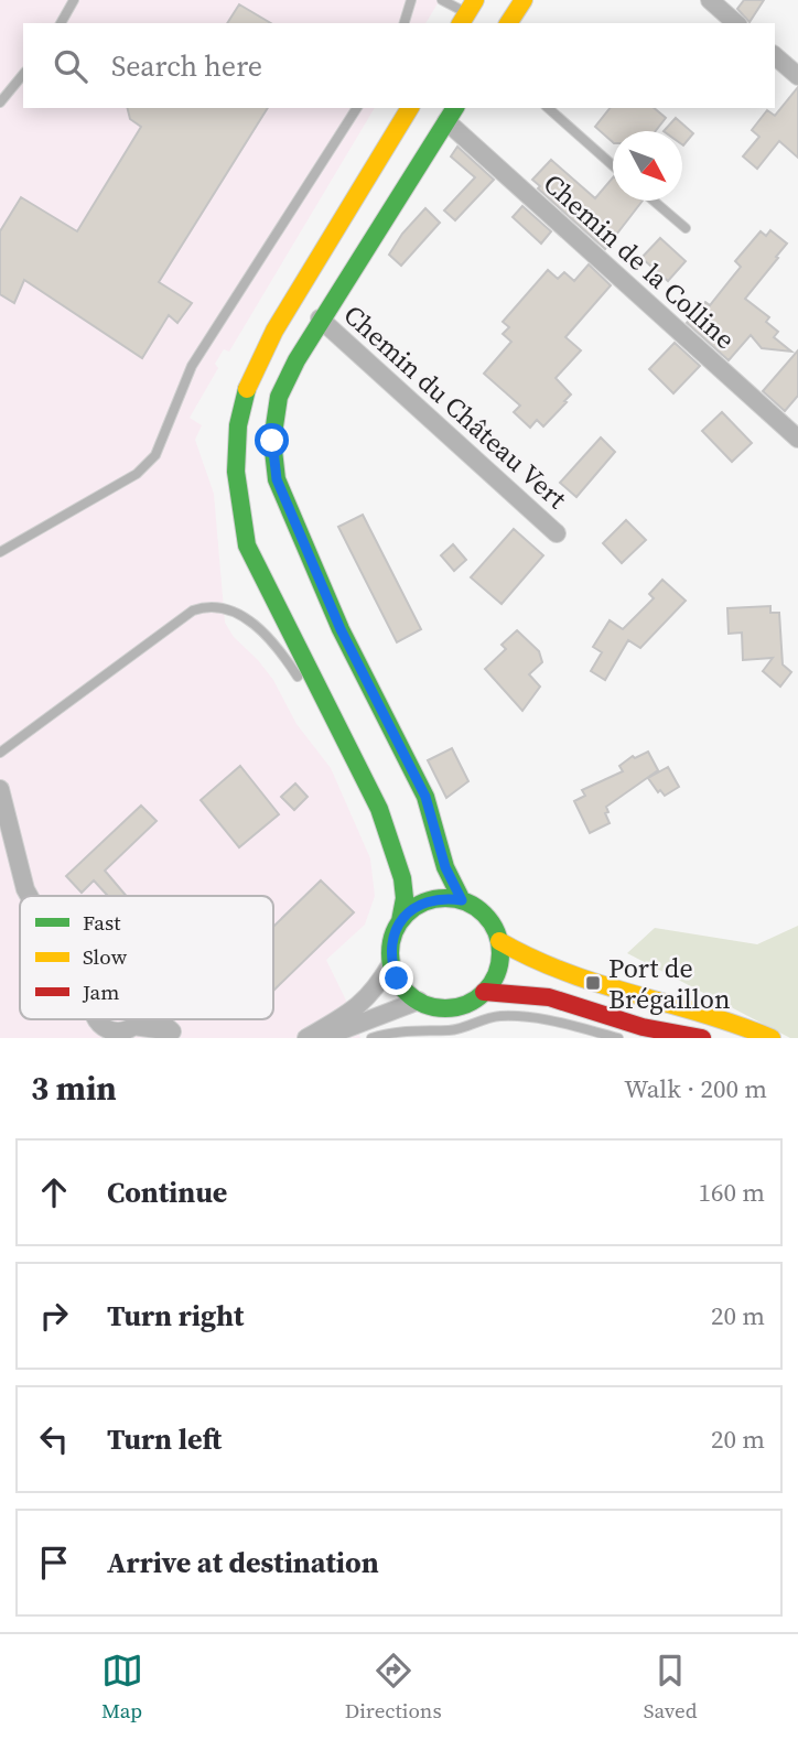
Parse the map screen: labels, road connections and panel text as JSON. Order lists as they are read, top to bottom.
{
  "streets": {
    "street": ["Chemin de la Colline", "Chemin du Château Vert"]
  },
  "places": {
    "transit": ["Port de Brégaillon"]
  },
  "legend": ["Fast", "Slow", "Jam"],
  "north": "bottom right",
  "page": {
    "search": "Search here",
    "heading": ["3 min", "Walk · 200 m"],
    "list": [
      ["Continue", "160 m"],
      ["Turn right", "20 m"],
      ["Turn left", "20 m"],
      "Arrive at destination"
    ],
    "nav": ["Map", "Directions", "Saved"]
  }
}
